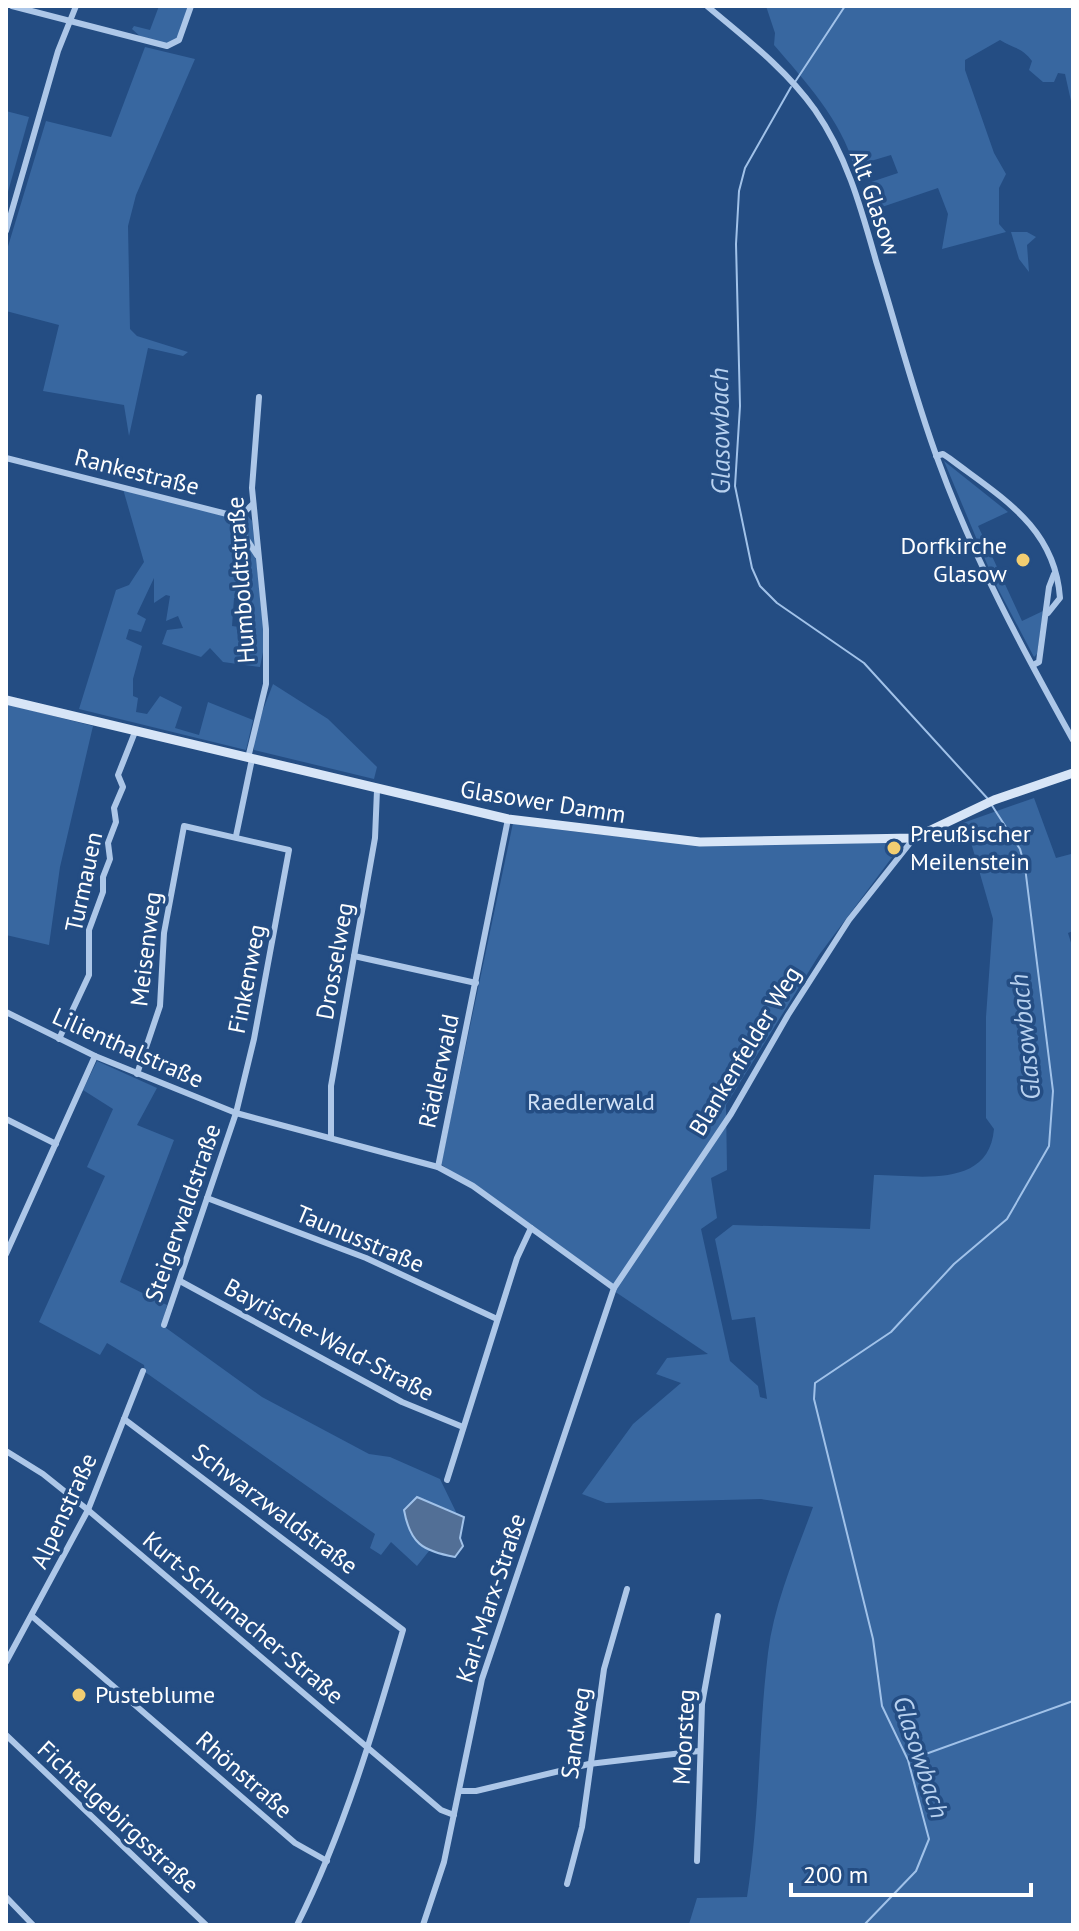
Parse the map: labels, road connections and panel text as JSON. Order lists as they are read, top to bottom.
{
  "streets": {
    "street": [
      "Alt Glasow",
      "Rankestraße",
      "Humboldtstraße",
      "Glasower Damm",
      "Turmauen",
      "Meisenweg",
      "Drosselweg",
      "Finkenweg",
      "Lilienthalstraße",
      "Blankenfelder Weg",
      "Rädlerwald",
      "Steigerwaldstraße",
      "Taunusstraße",
      "Bayrische-Wald-Straße",
      "Schwarzwaldstraße",
      "Alpenstraße",
      "Karl-Marx-Straße",
      "Kurt-Schumacher-Straße",
      "Sandweg",
      "Moorsteg",
      "Rhönstraße",
      "Fichtelgebirgsstraße"
    ]
  },
  "crossings": [
    ["Humboldtstraße", "Glasower Damm"],
    ["Humboldtstraße", "Meisenweg"],
    ["Humboldtstraße", "Finkenweg"],
    ["Glasower Damm", "Turmauen"],
    ["Glasower Damm", "Drosselweg"],
    ["Glasower Damm", "Blankenfelder Weg"],
    ["Glasower Damm", "Rädlerwald"],
    ["Turmauen", "Lilienthalstraße"],
    ["Meisenweg", "Finkenweg"],
    ["Meisenweg", "Lilienthalstraße"],
    ["Drosselweg", "Lilienthalstraße"],
    ["Finkenweg", "Lilienthalstraße"],
    ["Finkenweg", "Steigerwaldstraße"],
    ["Lilienthalstraße", "Blankenfelder Weg"],
    ["Lilienthalstraße", "Rädlerwald"],
    ["Lilienthalstraße", "Steigerwaldstraße"],
    ["Lilienthalstraße", "Karl-Marx-Straße"],
    ["Blankenfelder Weg", "Karl-Marx-Straße"],
    ["Steigerwaldstraße", "Taunusstraße"],
    ["Steigerwaldstraße", "Bayrische-Wald-Straße"],
    ["Schwarzwaldstraße", "Alpenstraße"],
    ["Schwarzwaldstraße", "Kurt-Schumacher-Straße"],
    ["Alpenstraße", "Kurt-Schumacher-Straße"],
    ["Alpenstraße", "Rhönstraße"],
    ["Karl-Marx-Straße", "Kurt-Schumacher-Straße"]
  ],
  "water": ["Glasowbach"],
  "parks": ["Raedlerwald"],
  "places": ["Dorfkirche Glasow", "Preußischer Meilenstein", "Pusteblume"],
  "scale_bar": "200 m"
}
